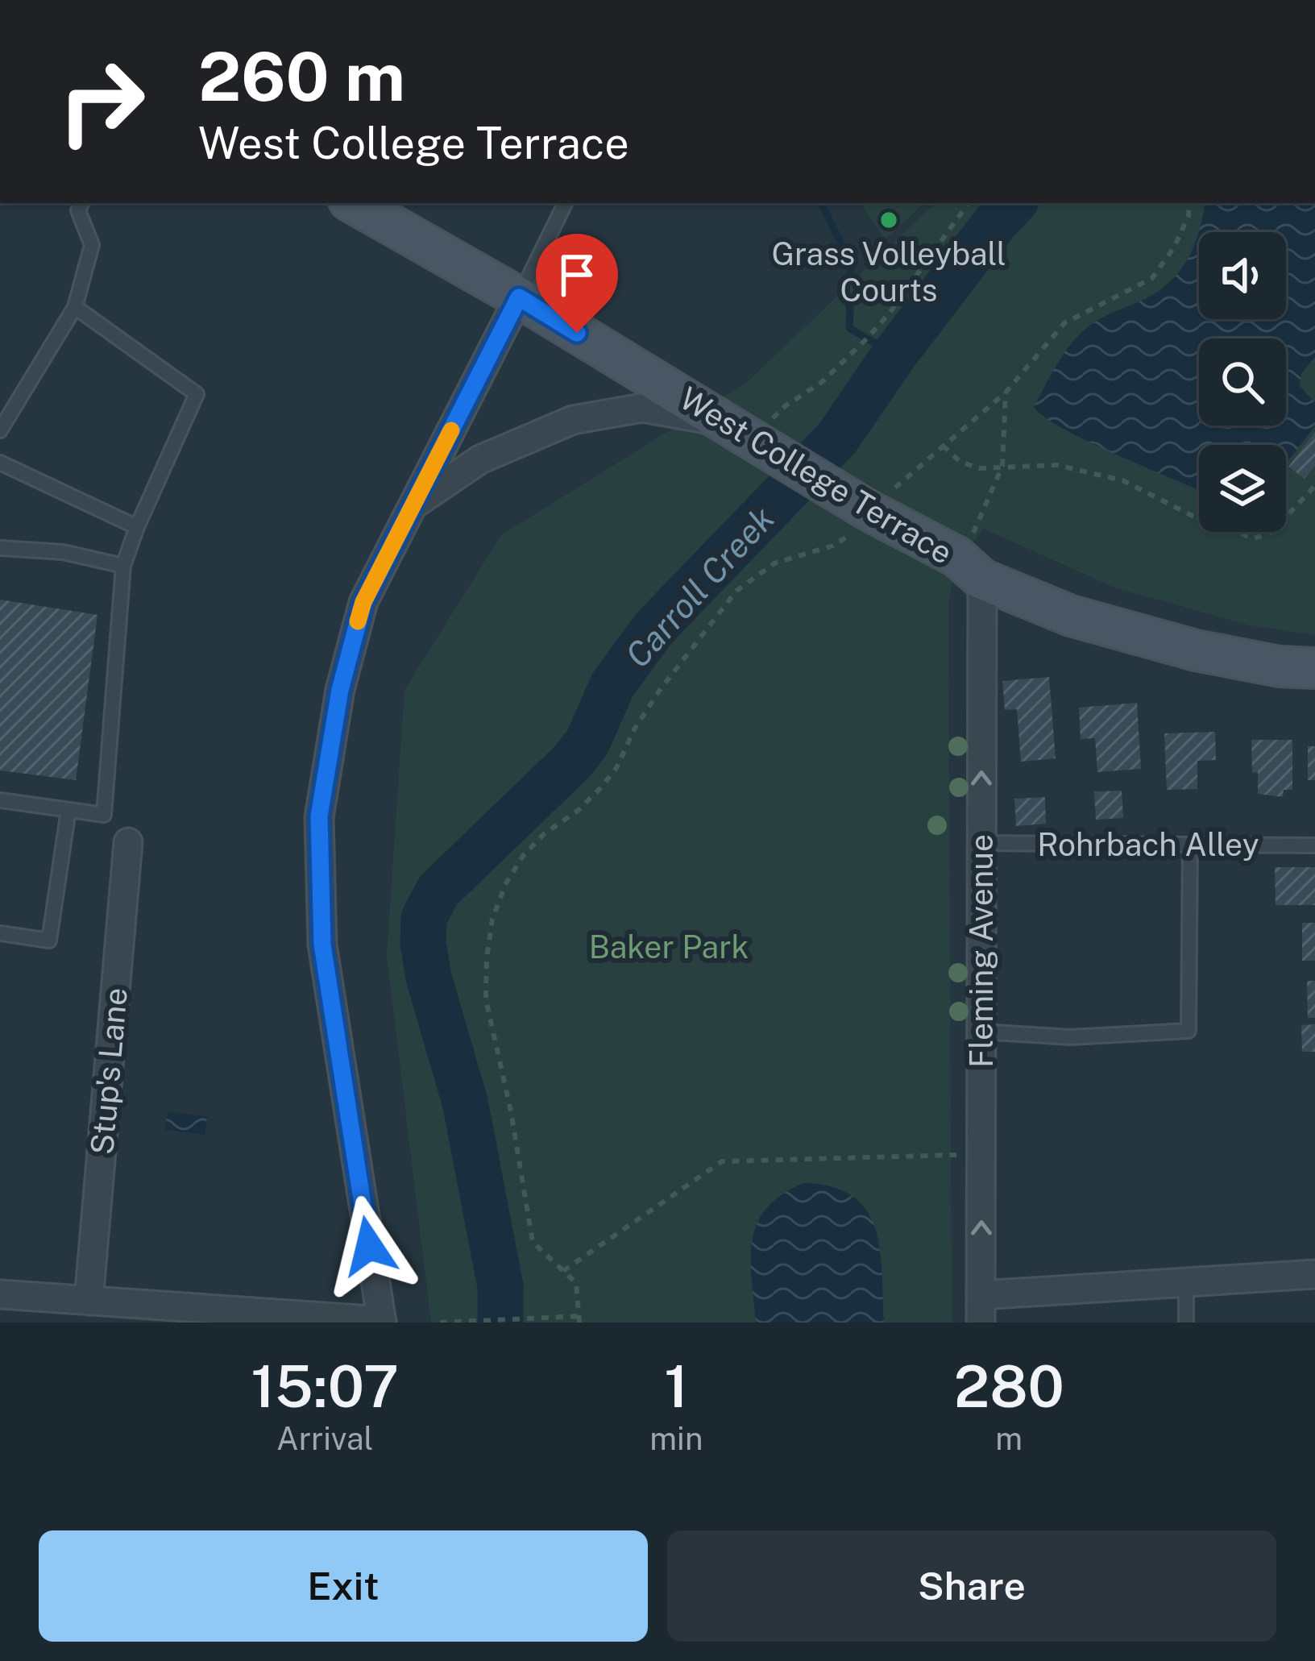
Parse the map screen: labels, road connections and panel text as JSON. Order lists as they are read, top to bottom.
{
  "streets": {
    "street": ["West College Terrace", "Fleming Avenue", "Stup's Lane"],
    "lane": ["Rohrbach Alley"]
  },
  "crossings": [
    ["West College Terrace", "Fleming Avenue"],
    ["Rohrbach Alley", "Fleming Avenue"]
  ],
  "one_way": ["Fleming Avenue"],
  "water": ["Carroll Creek"],
  "parks": ["Baker Park"],
  "places": ["Grass Volleyball Courts"],
  "page": {
    "turn": ["260 m", "West College Terrace"],
    "eta": [
      "15:07",
      "Arrival",
      "1",
      "min",
      "280",
      "m"
    ],
    "buttons": ["Exit", "Share"]
  }
}
